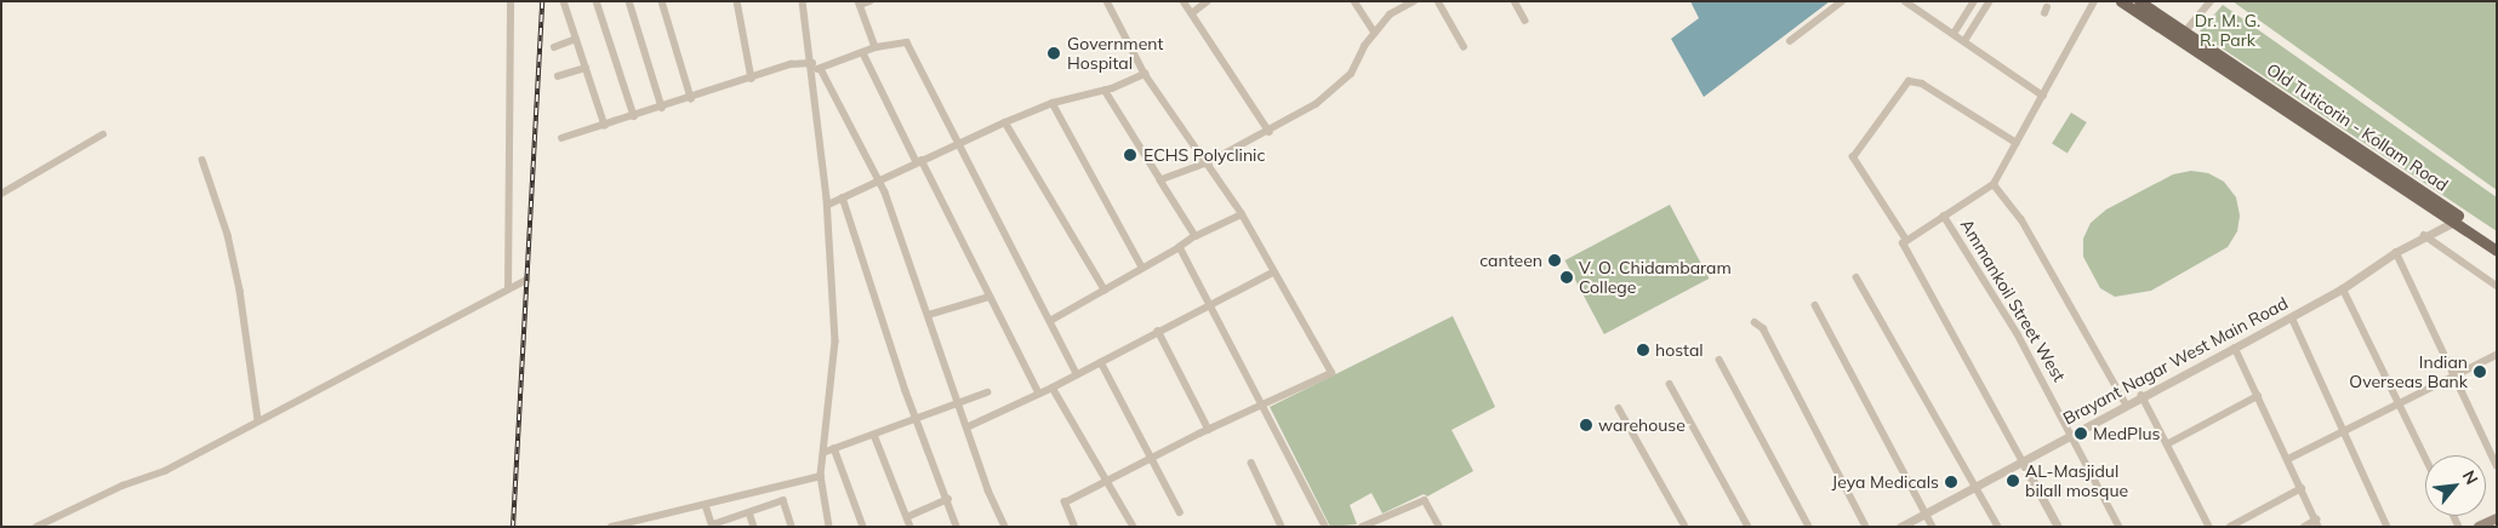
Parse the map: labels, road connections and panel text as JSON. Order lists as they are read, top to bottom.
{
  "streets": {
    "main road": ["Old Tuticorin - Kollam Road"],
    "street": ["Ammankoil Street West", "Brayant Nagar West Main Road"]
  },
  "crossings": [
    ["Old Tuticorin - Kollam Road", "Brayant Nagar West Main Road"],
    ["Ammankoil Street West", "Brayant Nagar West Main Road"]
  ],
  "parks": ["Dr. M. G. R. Park"],
  "places": [
    "Government Hospital",
    "ECHS Polyclinic",
    "canteen",
    "V. O. Chidambaram College",
    "hostal",
    "Indian Overseas Bank",
    "warehouse",
    "MedPlus",
    "AL-Masjidul bilall mosque",
    "Jeya Medicals"
  ],
  "north": "top right"
}
